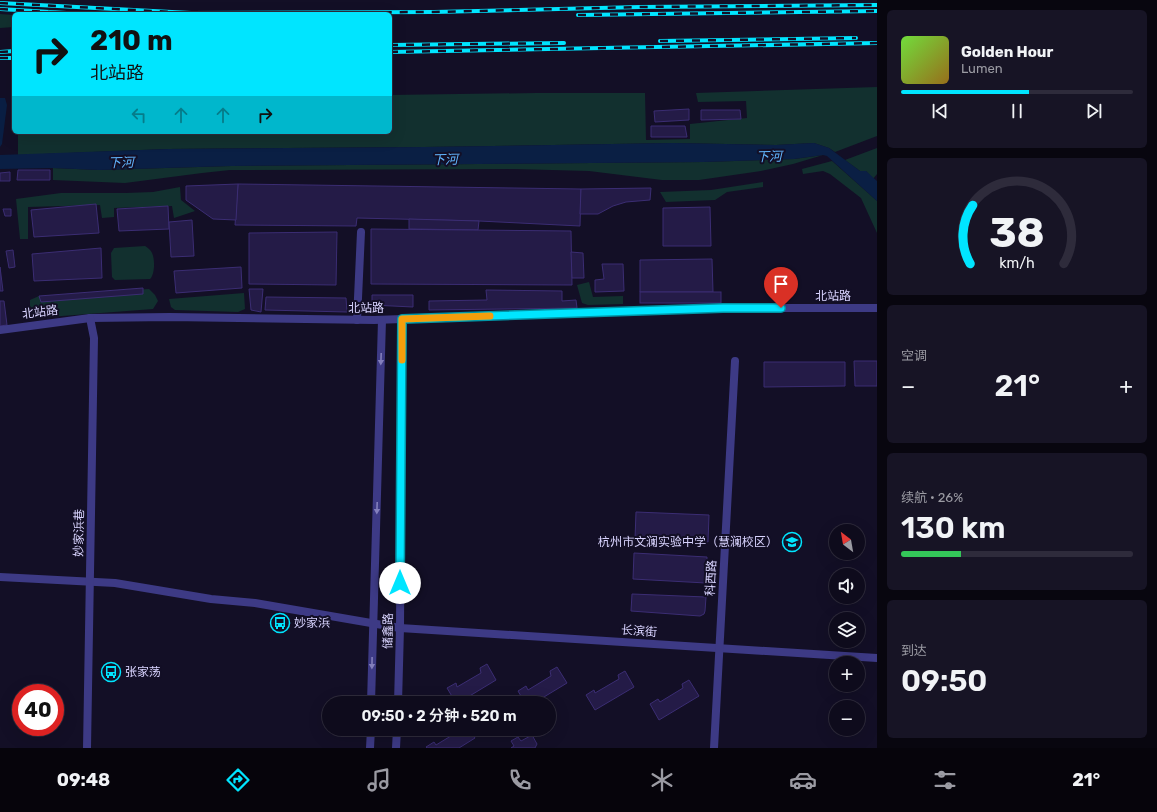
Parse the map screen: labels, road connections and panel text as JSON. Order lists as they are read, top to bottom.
{
  "streets": {
    "street": [
      "北站路",
      "妙家浜巷",
      "科西路",
      "储鑫路",
      "长滨街"
    ]
  },
  "crossings": [
    ["北站路", "妙家浜巷"],
    ["北站路", "储鑫路"],
    ["妙家浜巷", "长滨街"],
    ["科西路", "长滨街"],
    ["储鑫路", "长滨街"]
  ],
  "water": ["下河"],
  "places": {
    "school or university": ["杭州市文澜实验中学（慧澜校区）"],
    "bus stop": ["妙家浜", "张家荡"]
  },
  "north": "top left",
  "page": {
    "turn": ["210 m", "北站路"],
    "song": ["Golden Hour", "Lumen"],
    "tile": [
      "空调",
      ["续航 · 26%", "130 km"],
      ["到达", "09:50"]
    ],
    "heat": ["−", "21°", "+"],
    "map_buttons": ["+", "−"],
    "limit": "40",
    "trip": "09:50 · 2 分钟 · 520 m",
    "tabs": ["09:48", "21°"],
    "gauge": ["38", "km/h"]
  }
}
